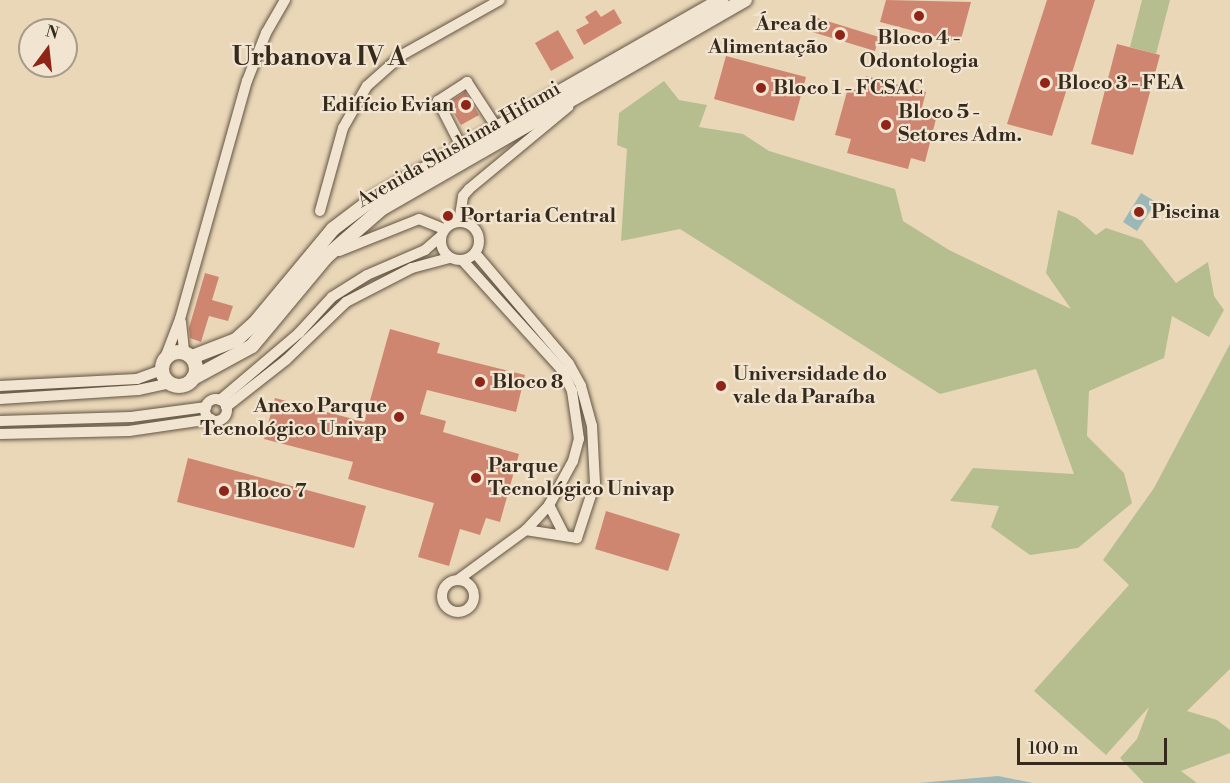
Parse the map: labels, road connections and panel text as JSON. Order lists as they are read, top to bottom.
{
  "streets": {
    "street": ["Avenida Shishima Hifumi"]
  },
  "districts": ["Urbanova IV A"],
  "places": [
    "Bloco 4 - Odontologia",
    "Área de Alimentação",
    "Bloco 3 - FEA",
    "Bloco 1 - FCSAC",
    "Edifício Evian",
    "Bloco 5 - Setores Adm.",
    "Piscina",
    "Portaria Central",
    "Bloco 8",
    "Universidade do vale da Paraíba",
    "Anexo Parque Tecnológico Univap",
    "Parque Tecnológico Univap",
    "Bloco 7"
  ],
  "scale_bar": "100 m",
  "north": "top"
}
